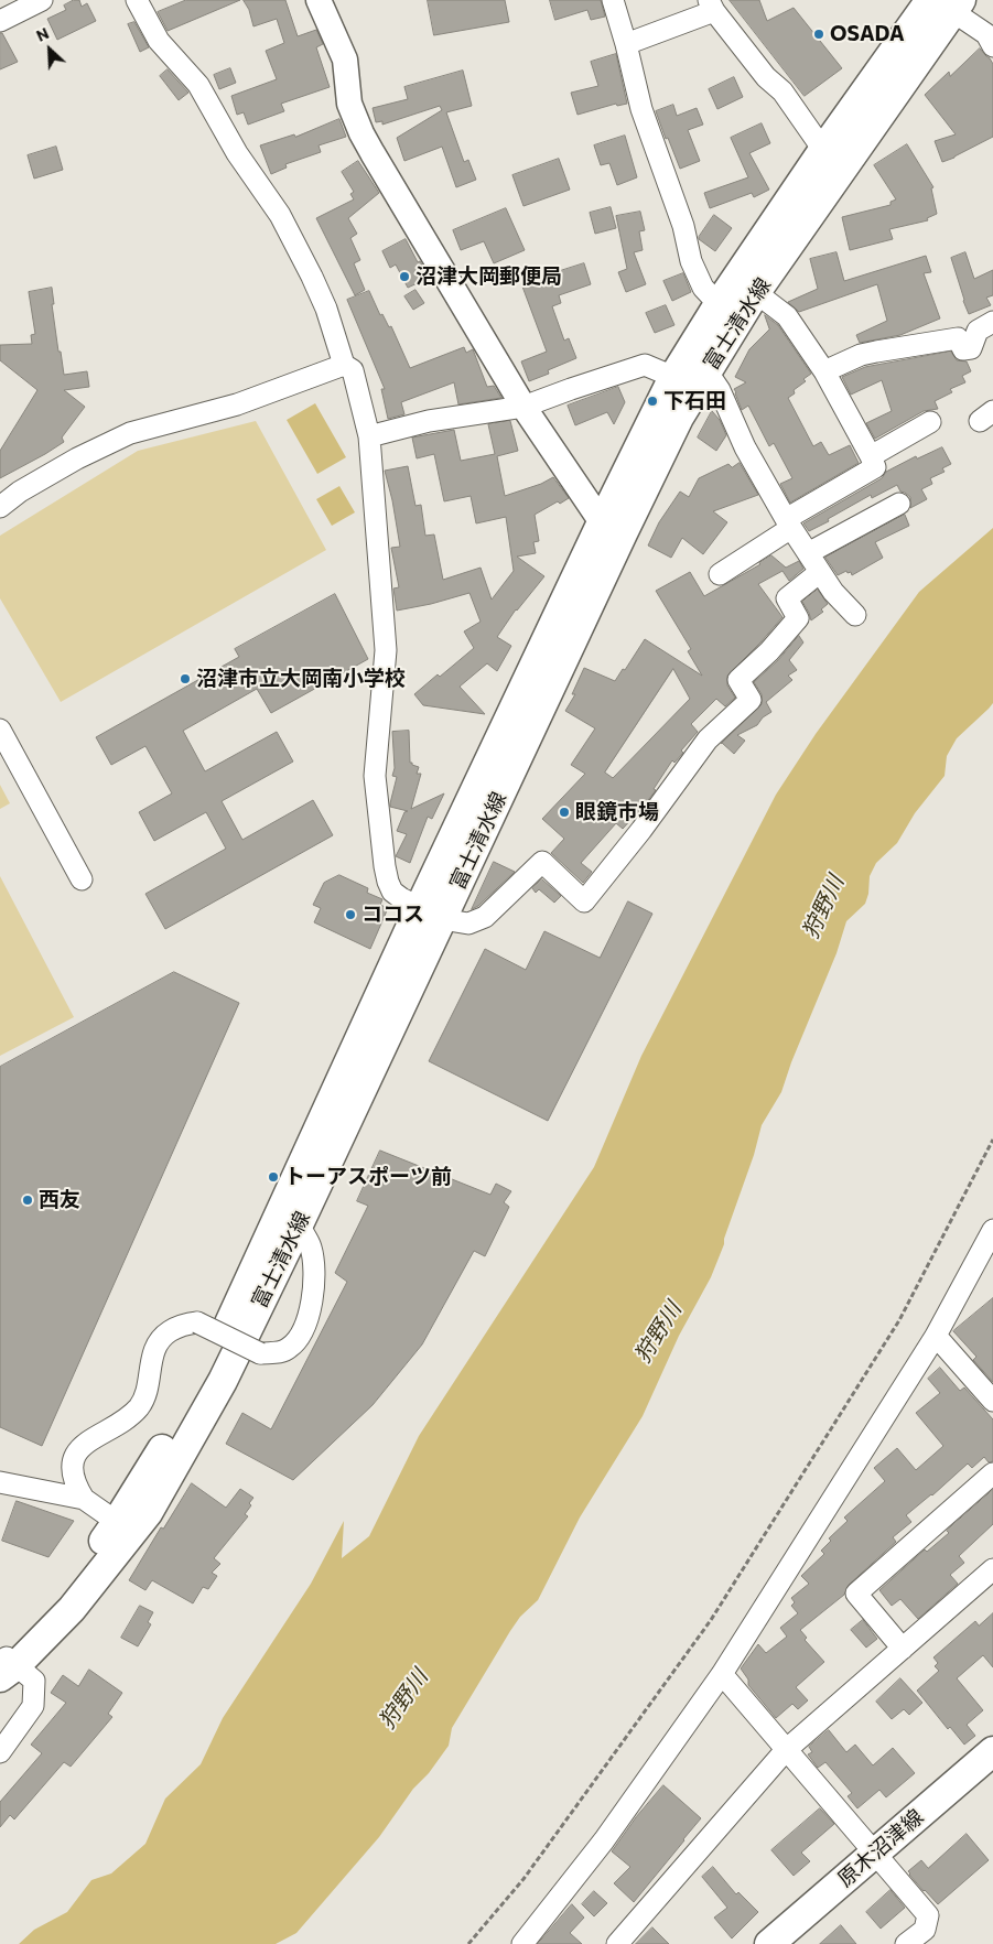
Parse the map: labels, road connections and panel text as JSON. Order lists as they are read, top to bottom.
{
  "streets": {
    "main road": ["富士清水線", "原木沼津線"]
  },
  "water": ["狩野川"],
  "places": [
    "OSADA",
    "沼津大岡郵便局",
    "下石田",
    "沼津市立大岡南小学校",
    "眼鏡市場",
    "ココス",
    "トーアスポーツ前",
    "西友"
  ],
  "north": "top left"
}
